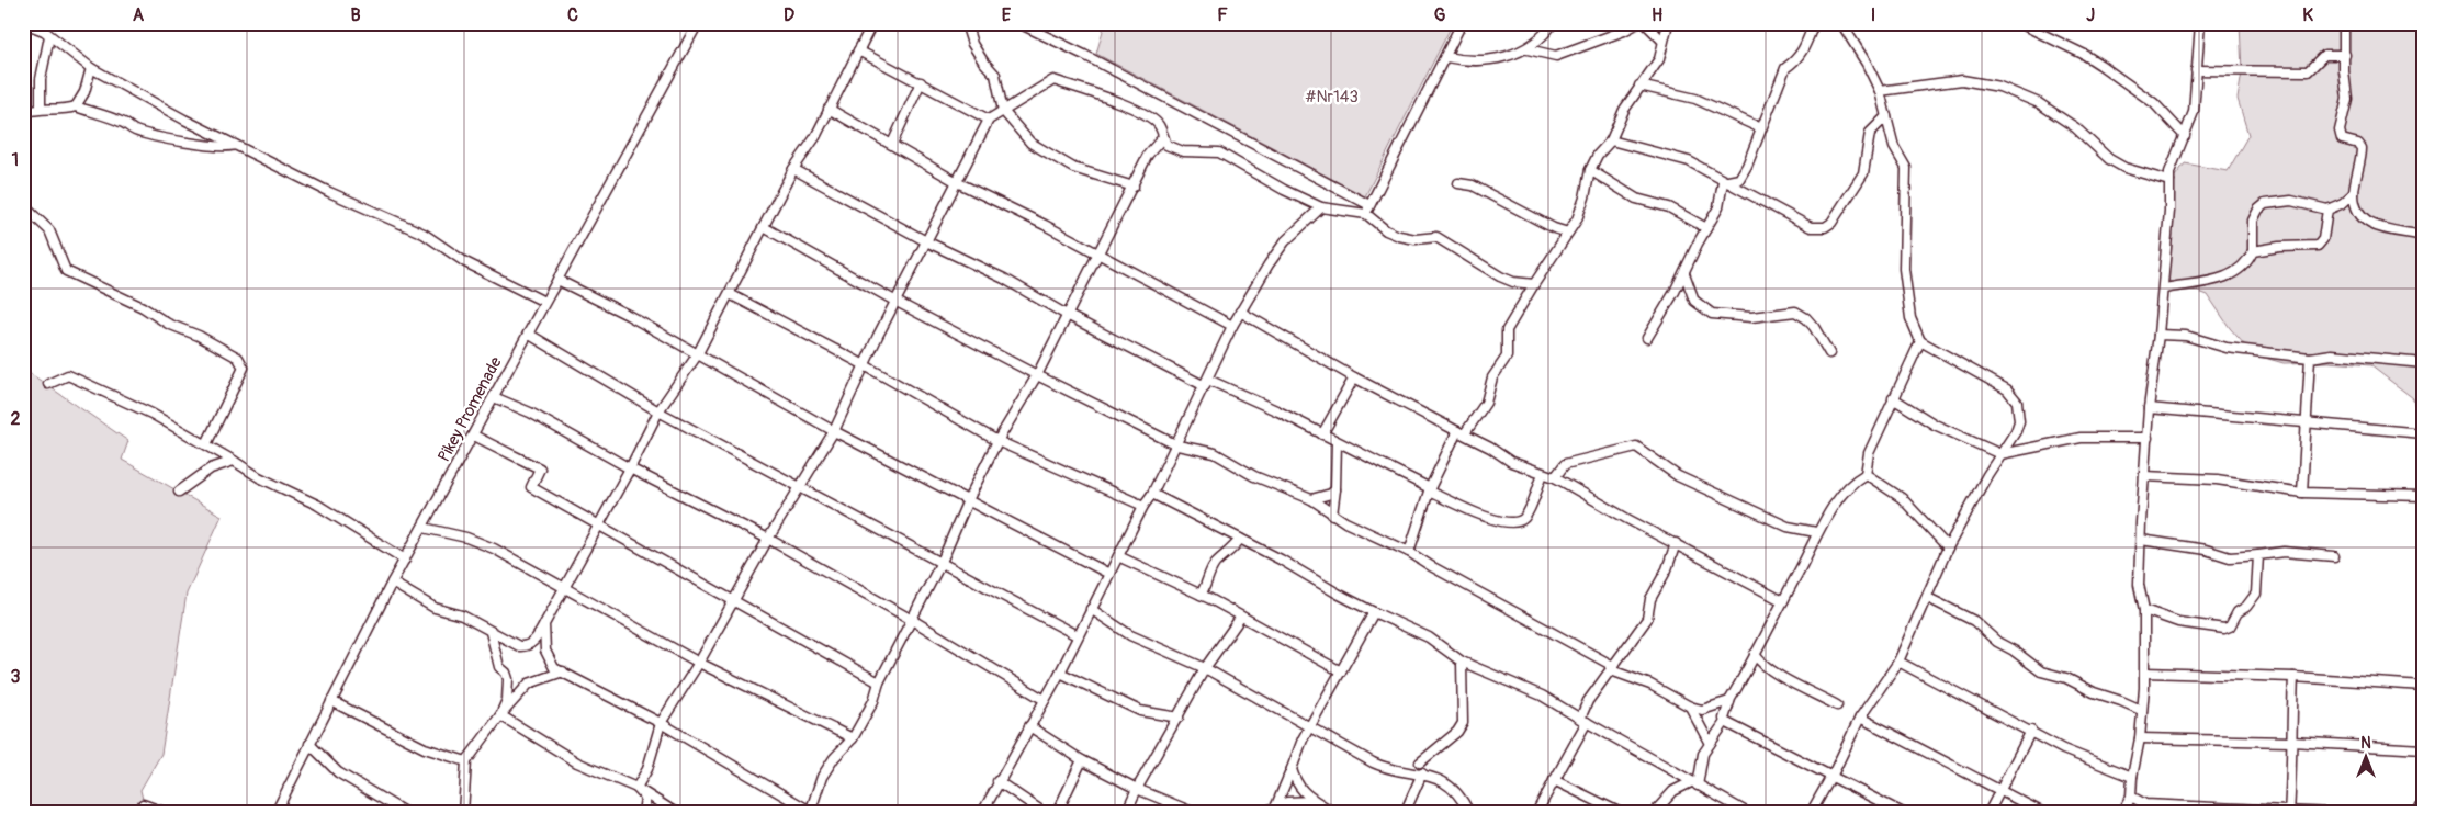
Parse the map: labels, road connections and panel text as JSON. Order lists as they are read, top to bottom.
{
  "streets": {
    "street": ["Pikey Promenade"]
  },
  "parks": ["#Nr143"],
  "north": "top",
  "grid": {
    "columns": [
      "A",
      "B",
      "C",
      "D",
      "E",
      "F",
      "G",
      "H",
      "I",
      "J",
      "K"
    ],
    "rows": ["1", "2", "3"]
  }
}
